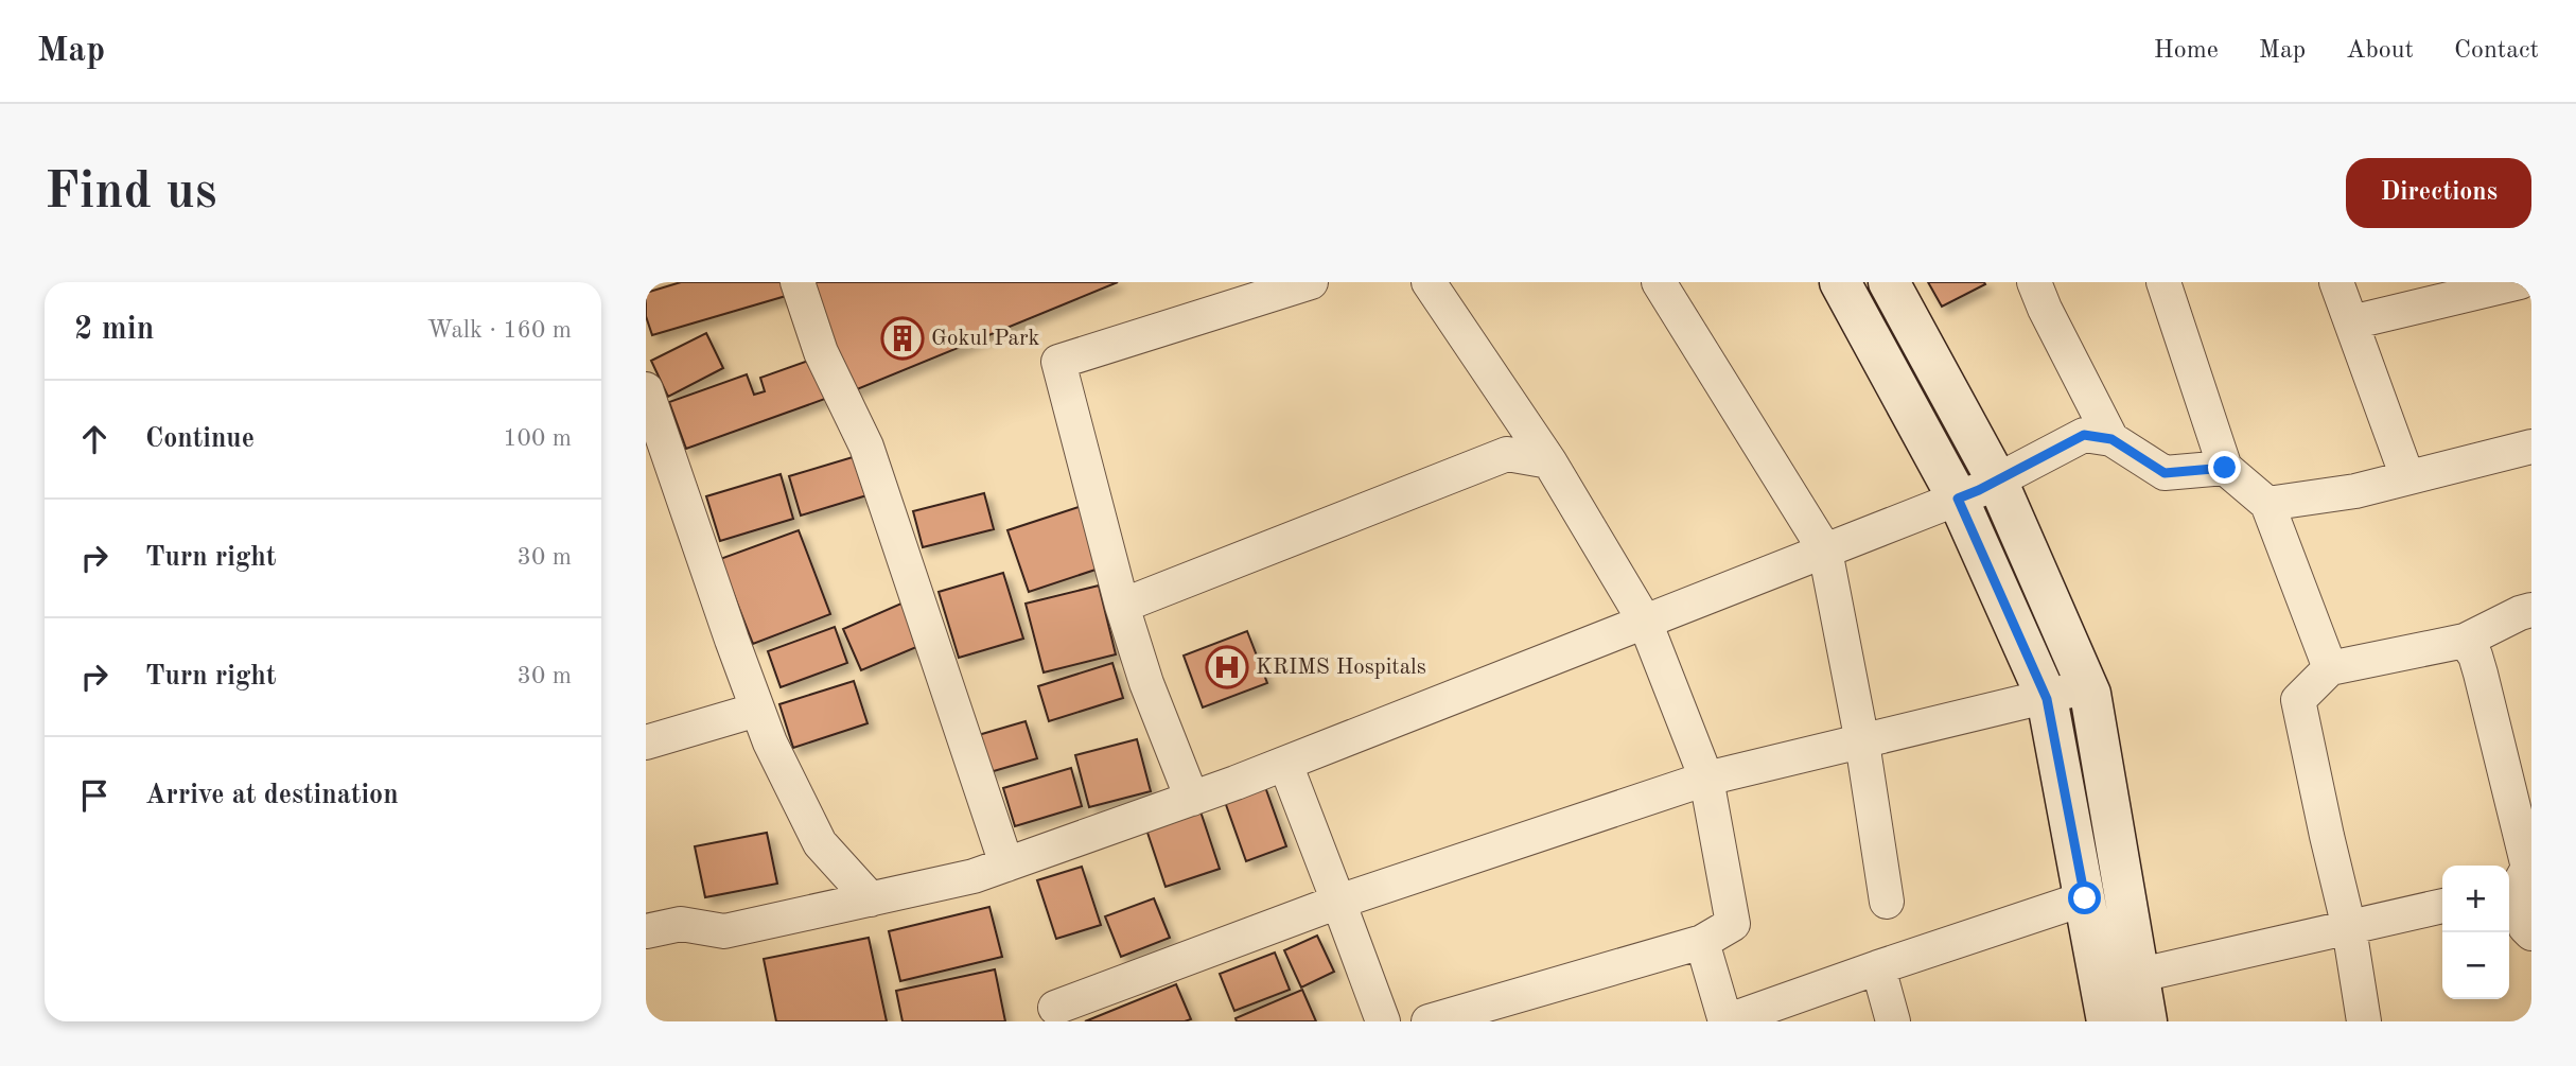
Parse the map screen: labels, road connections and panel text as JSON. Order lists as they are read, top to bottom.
{
  "places": {
    "building": ["Gokul Park"],
    "hospital": ["KRIMS Hospitals"]
  },
  "page": {
    "header": "Map",
    "nav": [
      "Home",
      "Map",
      "About",
      "Contact"
    ],
    "buttons": "Directions",
    "title": "Find us",
    "heading": ["2 min", "Walk · 160 m"],
    "list": [
      ["Continue", "100 m"],
      ["Turn right", "30 m"],
      ["Turn right", "30 m"],
      "Arrive at destination"
    ],
    "map_buttons": ["+", "−"]
  }
}
